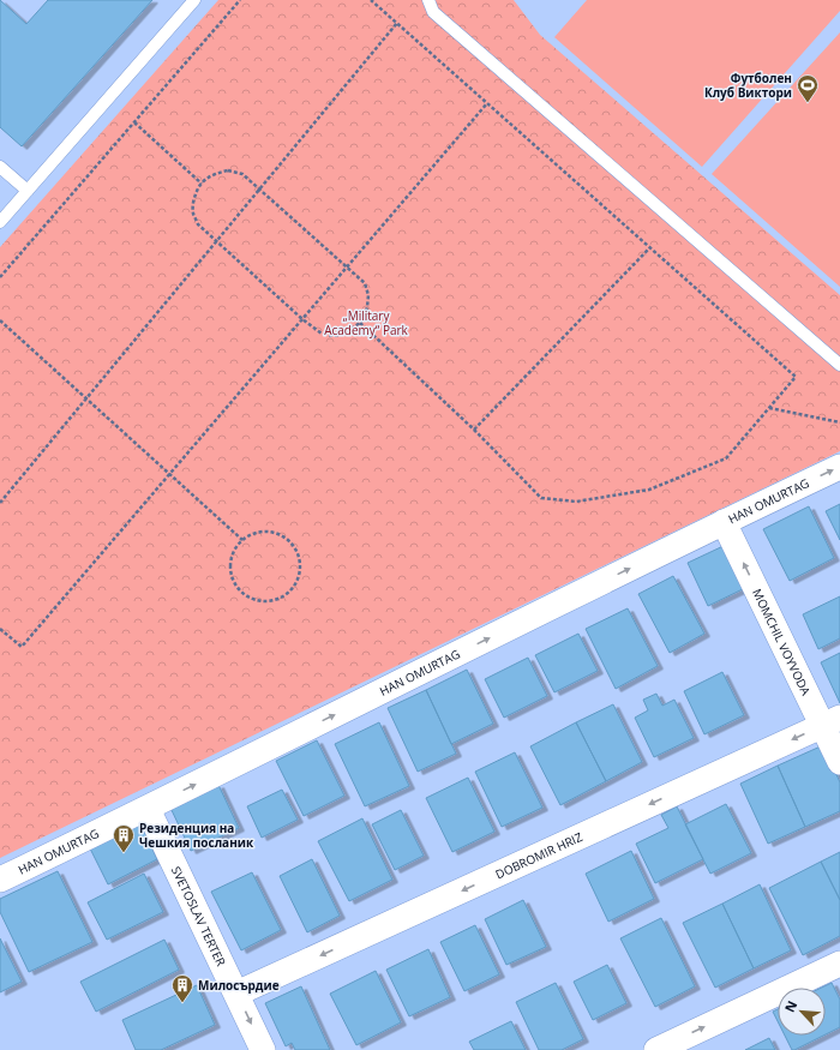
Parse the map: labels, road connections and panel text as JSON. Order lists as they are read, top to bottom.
{
  "streets": {
    "street": [
      "HAN OMURTAG",
      "MOMCHIL VOYVODA",
      "DOBROMIR HRIZ",
      "SVETOSLAV TERTER"
    ]
  },
  "crossings": [
    ["HAN OMURTAG", "MOMCHIL VOYVODA"],
    ["HAN OMURTAG", "SVETOSLAV TERTER"],
    ["MOMCHIL VOYVODA", "DOBROMIR HRIZ"],
    ["DOBROMIR HRIZ", "SVETOSLAV TERTER"]
  ],
  "one_way": ["HAN OMURTAG", "MOMCHIL VOYVODA"],
  "parks": ["„Military Academy“ Park"],
  "places": {
    "sports": ["Футболен Клуб Виктори"],
    "building": ["Резиденция на Чешкия посланик", "Милосърдие"]
  },
  "north": "top left"
}
